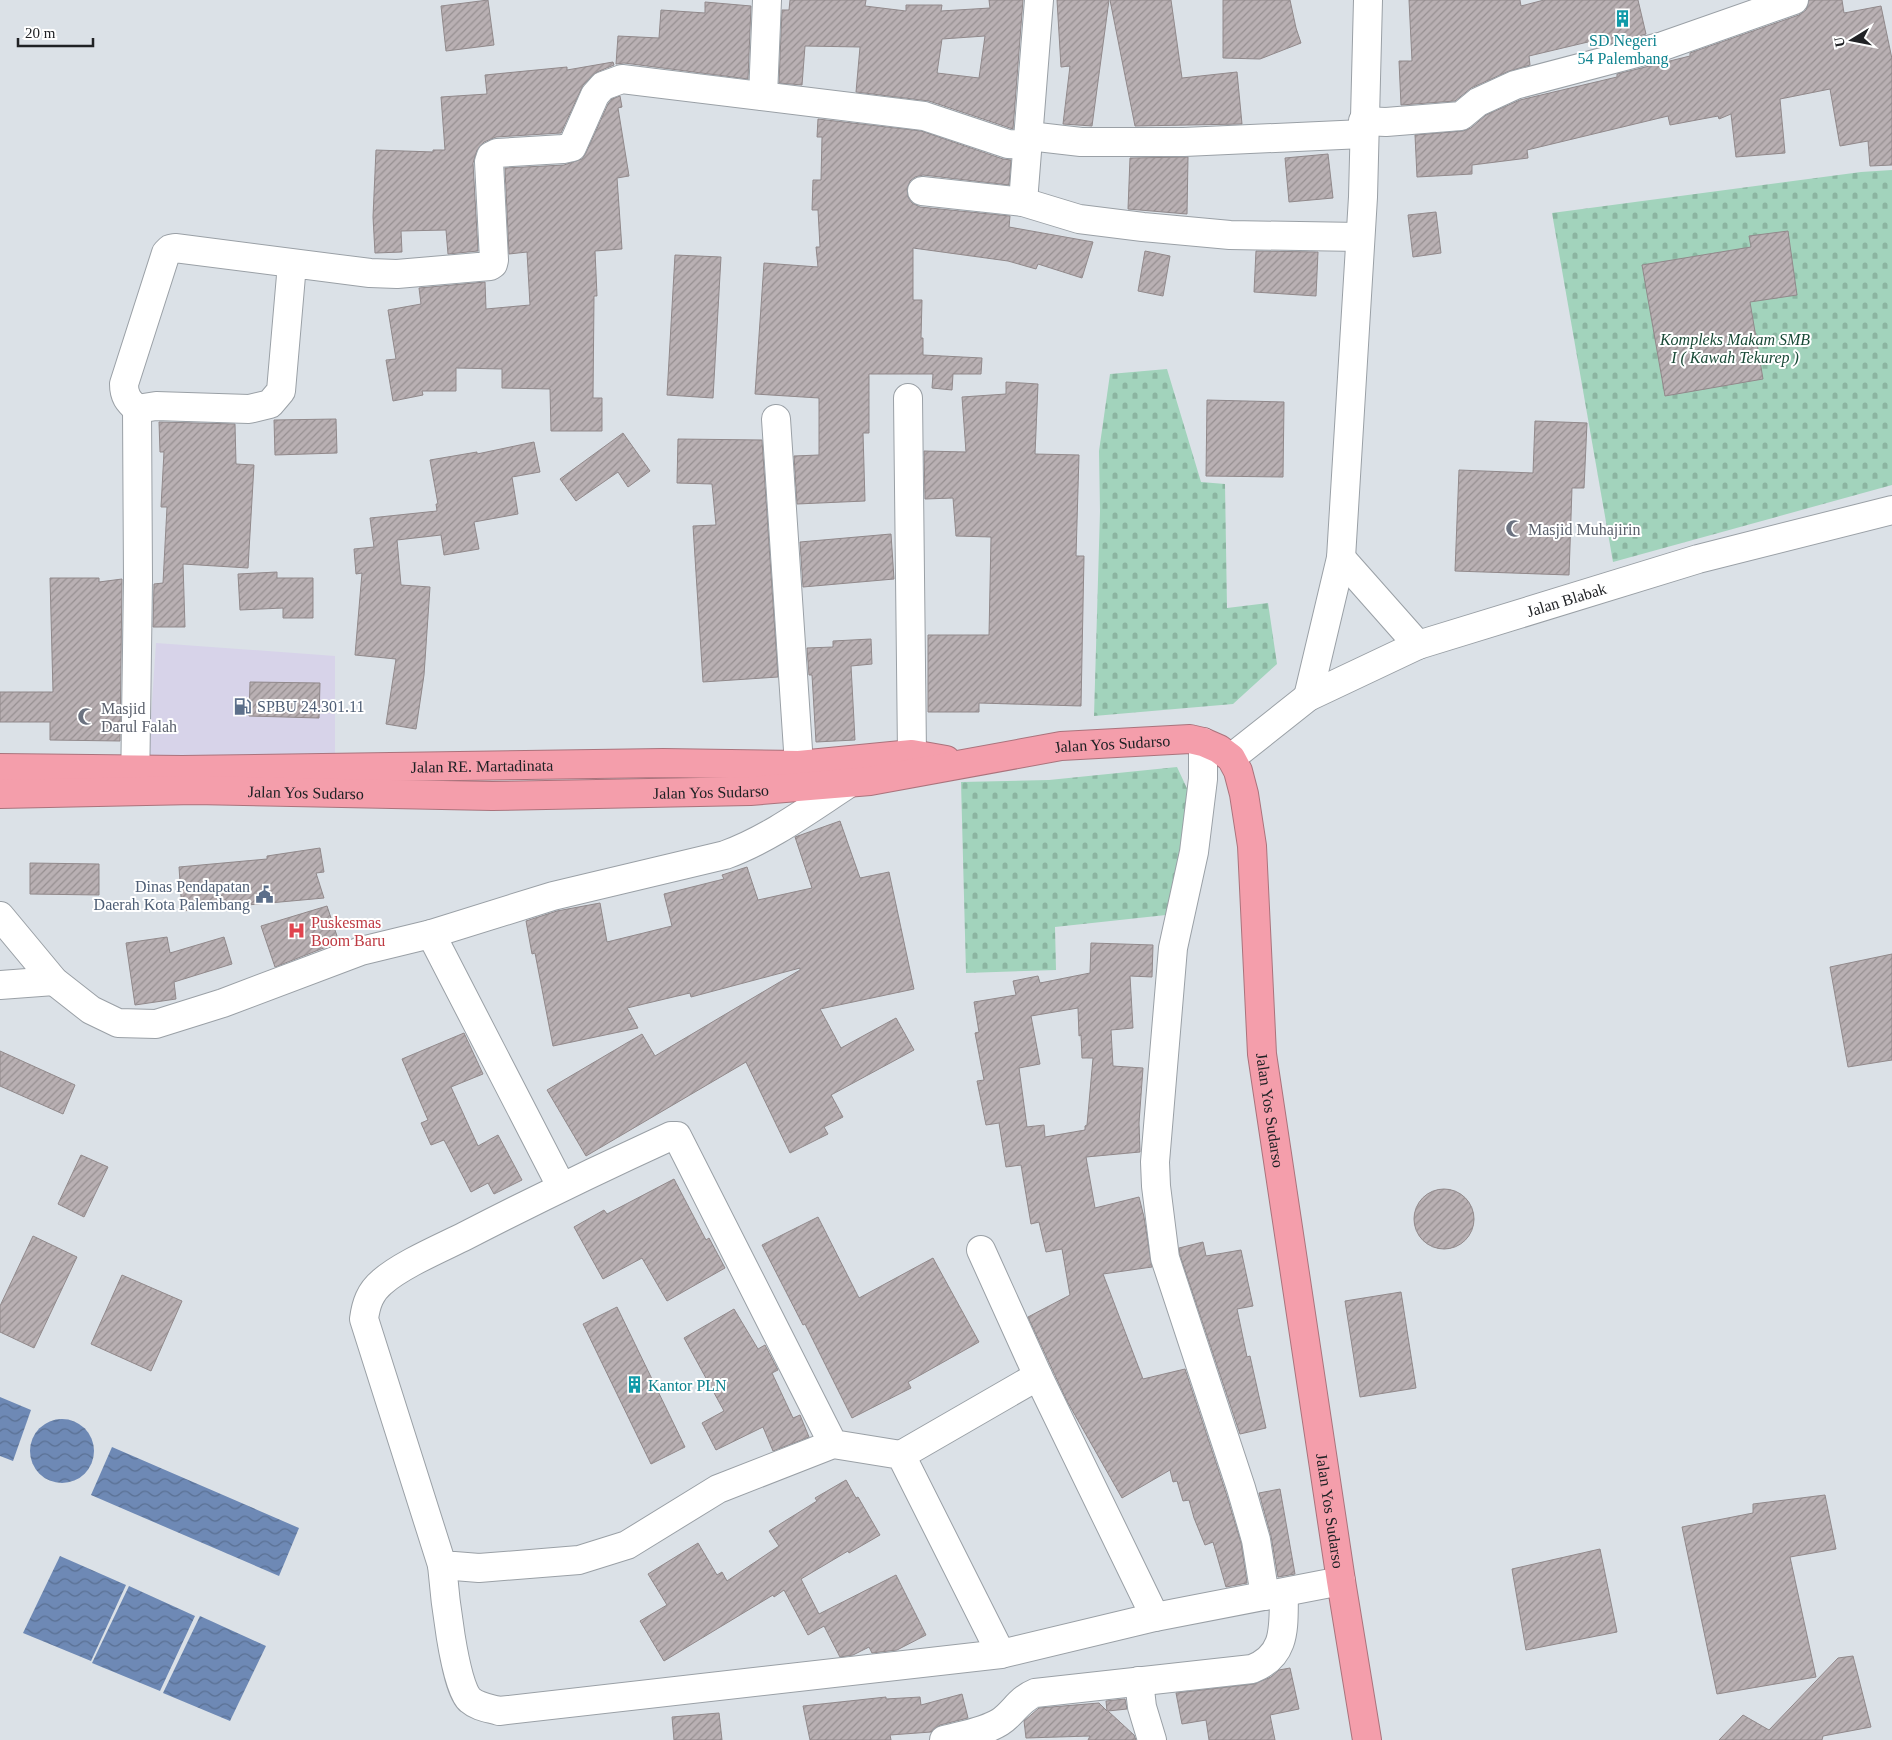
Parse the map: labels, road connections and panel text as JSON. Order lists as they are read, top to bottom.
{
  "streets": {
    "highway": ["Jalan Yos Sudarso", "Jalan RE. Martadinata"],
    "street": ["Jalan Blabak"]
  },
  "crossings": [
    ["Jalan Blabak", "Jalan Yos Sudarso"],
    ["Jalan Yos Sudarso", "Jalan RE. Martadinata"]
  ],
  "parks": ["Kompleks Makam SMB I ( Kawah Tekurep )"],
  "places": {
    "building": ["SD Negeri 54 Palembang", "Kantor PLN"],
    "mosque": ["Masjid Muhajirin", "Masjid Darul Falah"],
    "fuel station": ["SPBU 24.301.11"],
    "public building": ["Dinas Pendapatan Daerah Kota Palembang"],
    "hospital": ["Puskesmas Boom Baru"]
  },
  "scale_bar": "20 m",
  "north": "left"
}
